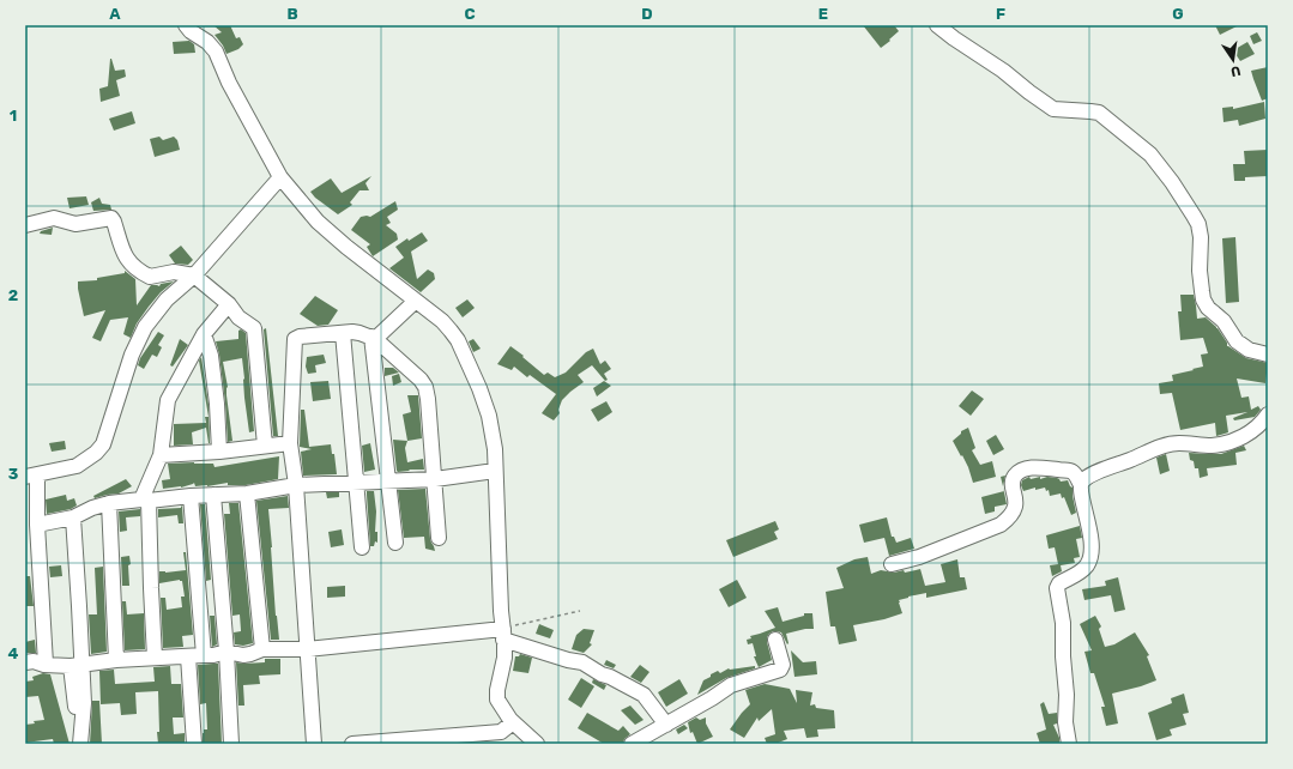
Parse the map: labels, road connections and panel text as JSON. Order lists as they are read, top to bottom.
{
  "north": "bottom",
  "grid": {
    "columns": [
      "A",
      "B",
      "C",
      "D",
      "E",
      "F",
      "G"
    ],
    "rows": [
      "1",
      "2",
      "3",
      "4"
    ]
  }
}
